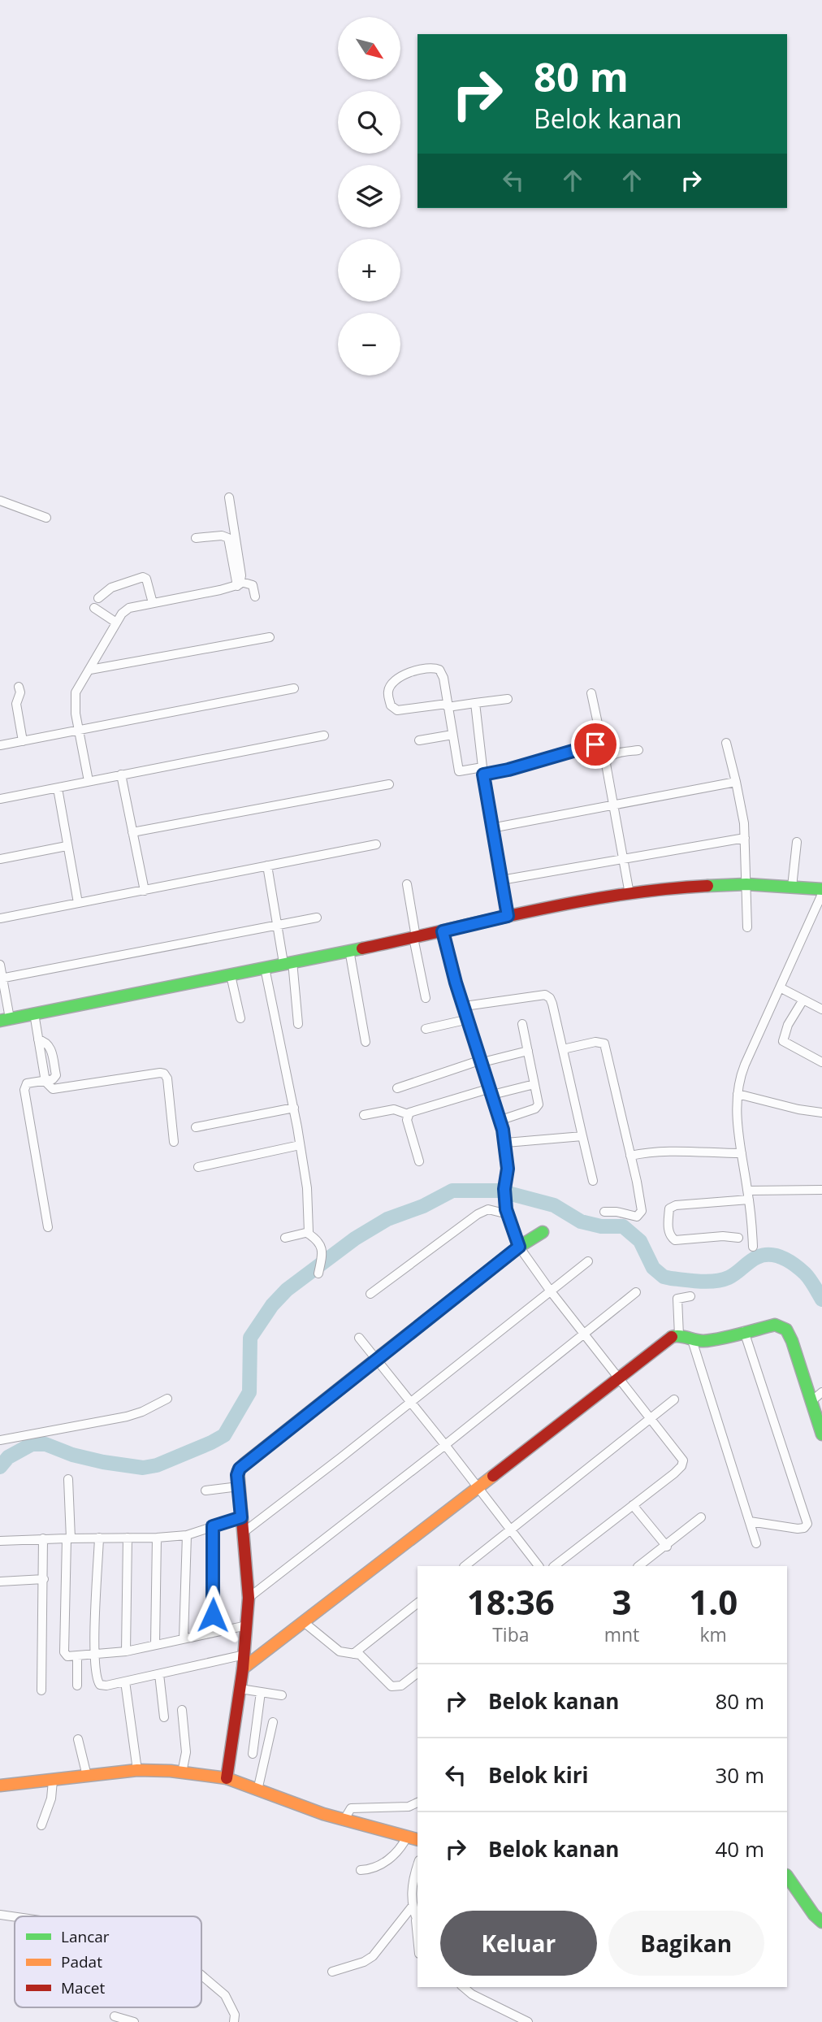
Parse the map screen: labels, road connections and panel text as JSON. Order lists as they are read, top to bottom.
{
  "legend": ["Lancar", "Padat", "Macet"],
  "north": "bottom right",
  "page": {
    "map_buttons": ["+", "−"],
    "turn": ["80 m", "Belok kanan"],
    "eta": [
      "18:36",
      "Tiba",
      "3",
      "mnt",
      "1.0",
      "km"
    ],
    "list": [
      {
        "name": "Belok kanan",
        "value": "80 m"
      },
      {
        "name": "Belok kiri",
        "value": "30 m"
      },
      {
        "name": "Belok kanan",
        "value": "40 m"
      }
    ],
    "buttons": ["Keluar", "Bagikan"]
  }
}
